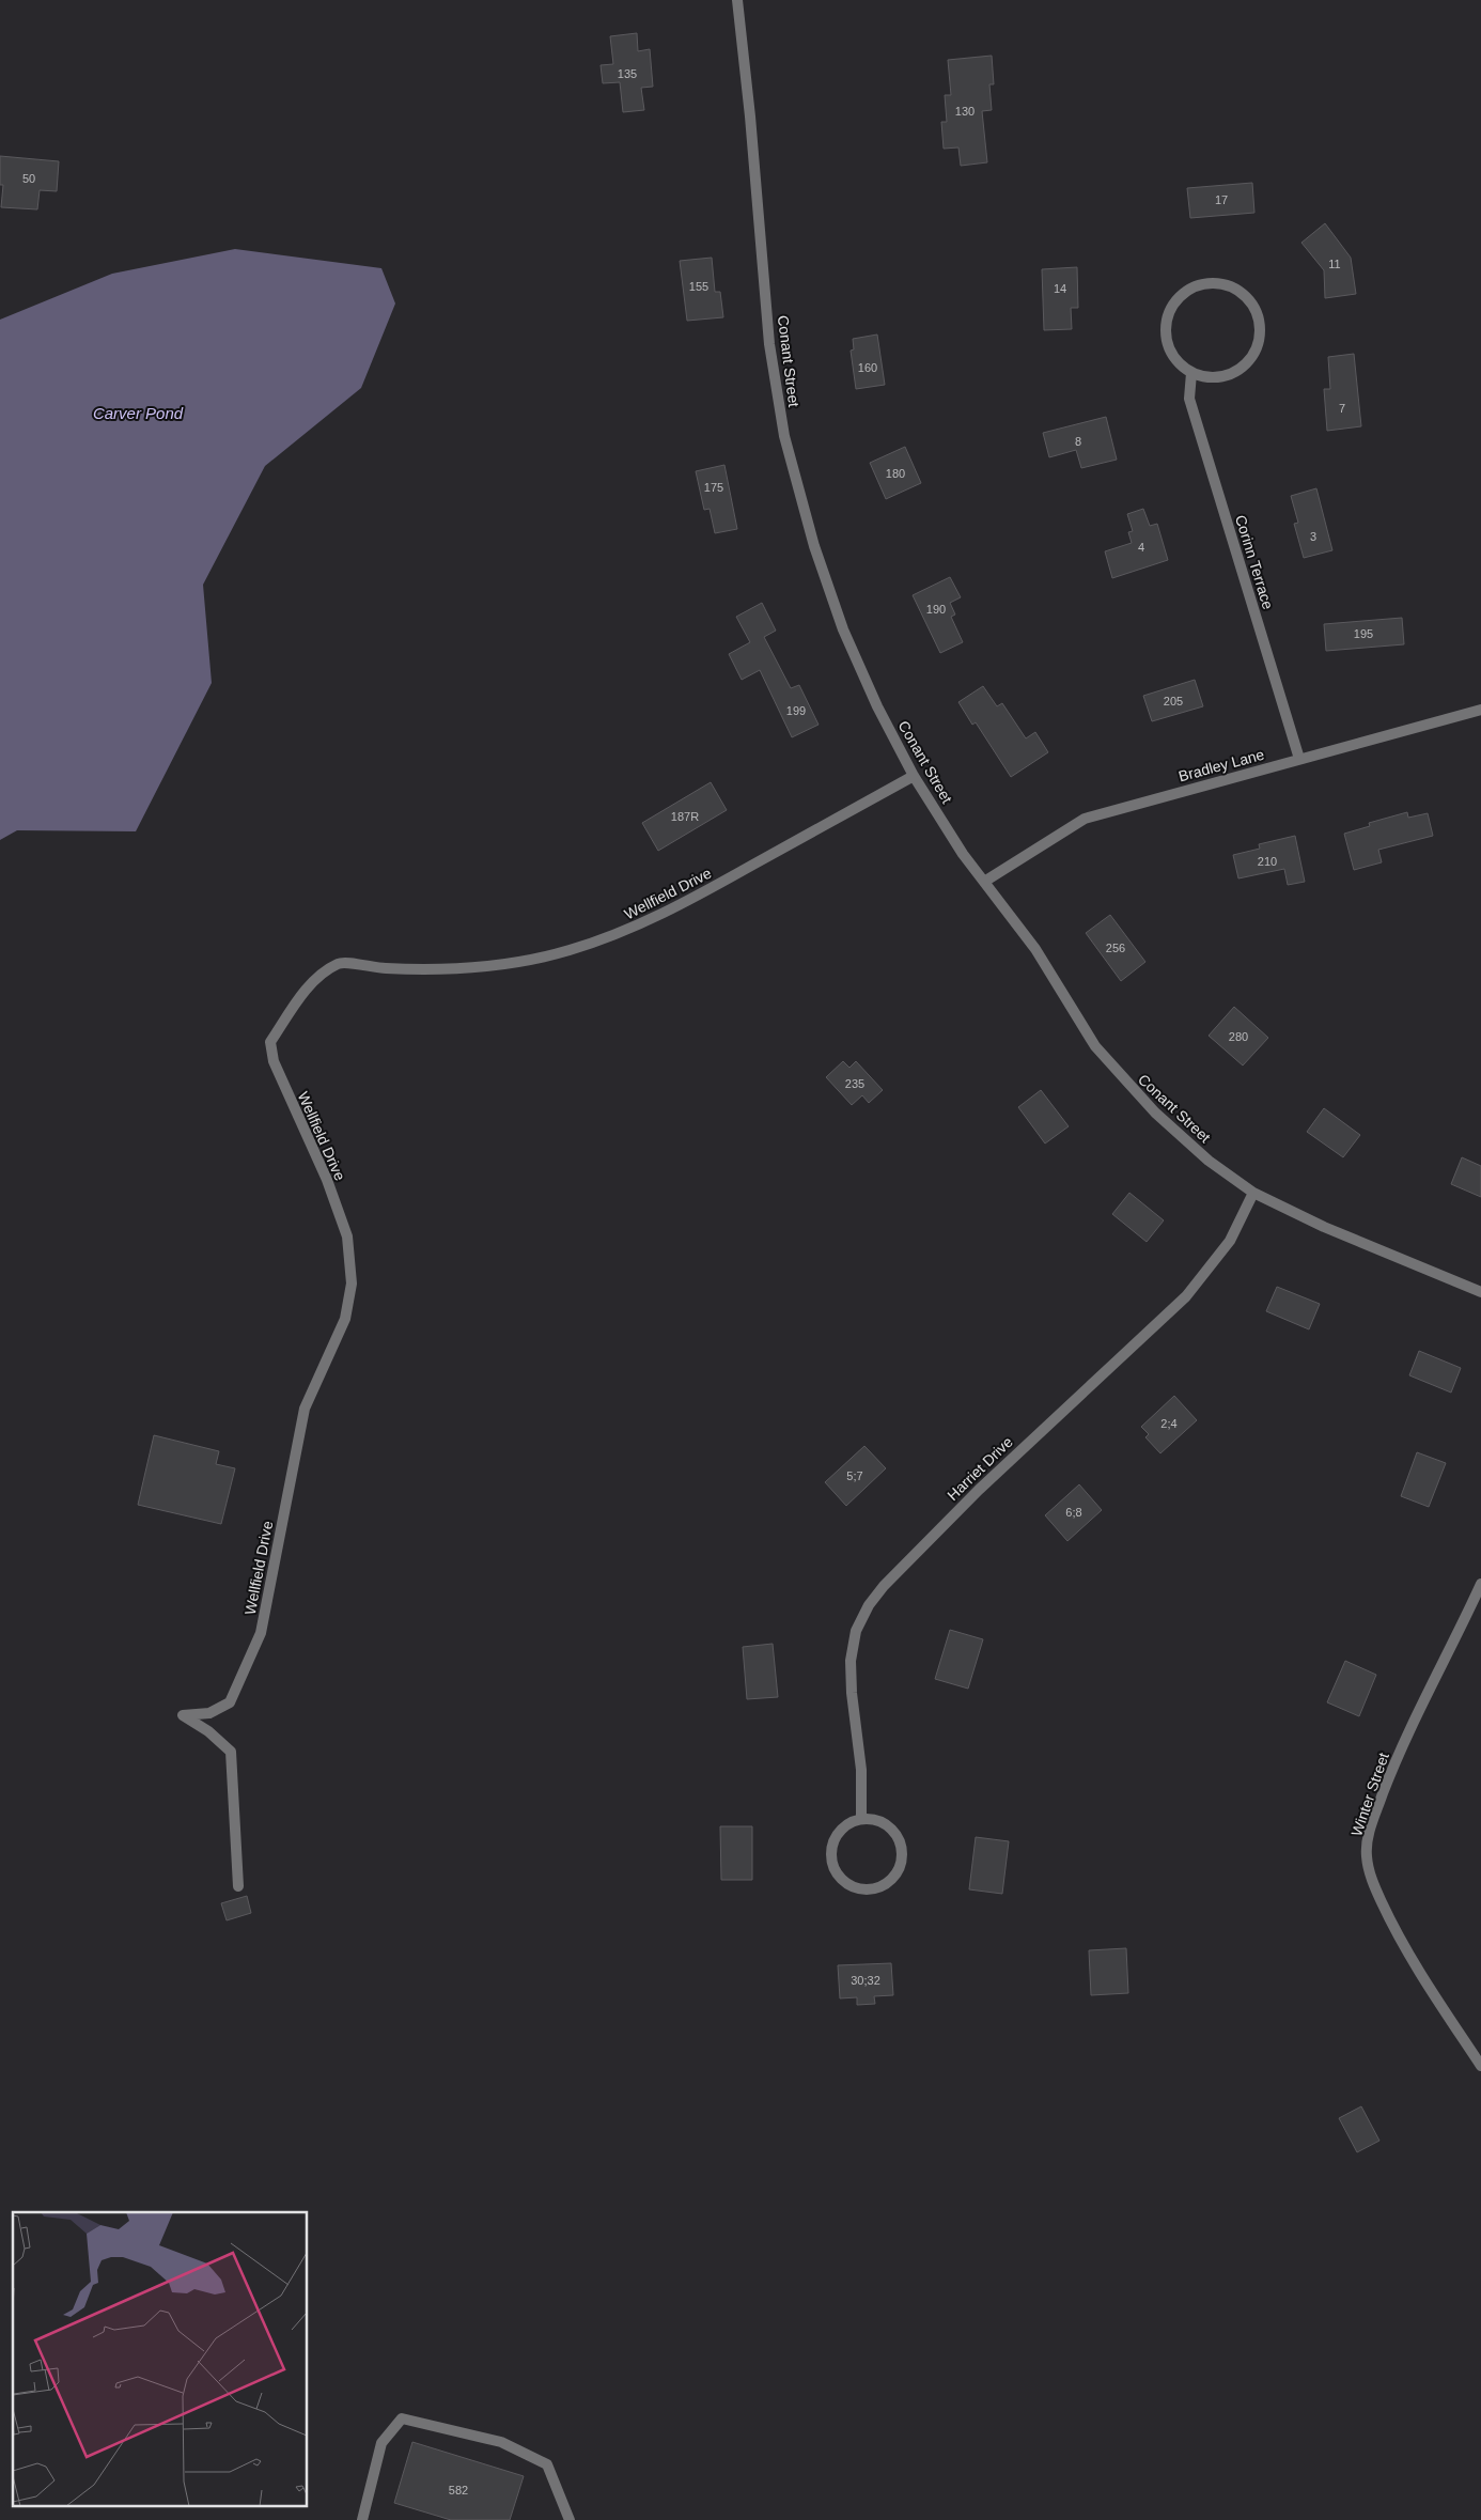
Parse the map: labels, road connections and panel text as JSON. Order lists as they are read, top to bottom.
{
  "streets": {
    "street": [
      "Conant Street",
      "Corinn Terrace",
      "Bradley Lane",
      "Wellfield Drive",
      "Harriet Drive",
      "Winter Street"
    ]
  },
  "crossings": [
    ["Conant Street", "Bradley Lane"],
    ["Conant Street", "Wellfield Drive"],
    ["Conant Street", "Harriet Drive"],
    ["Corinn Terrace", "Bradley Lane"]
  ],
  "water": ["Carver Pond"],
  "house_numbers": [
    "135",
    "130",
    "50",
    "17",
    "11",
    "155",
    "14",
    "160",
    "7",
    "8",
    "180",
    "175",
    "3",
    "4",
    "190",
    "195",
    "205",
    "199",
    "187R",
    "210",
    "256",
    "280",
    "235",
    "2;4",
    "5;7",
    "6;8",
    "30;32",
    "582"
  ]
}
